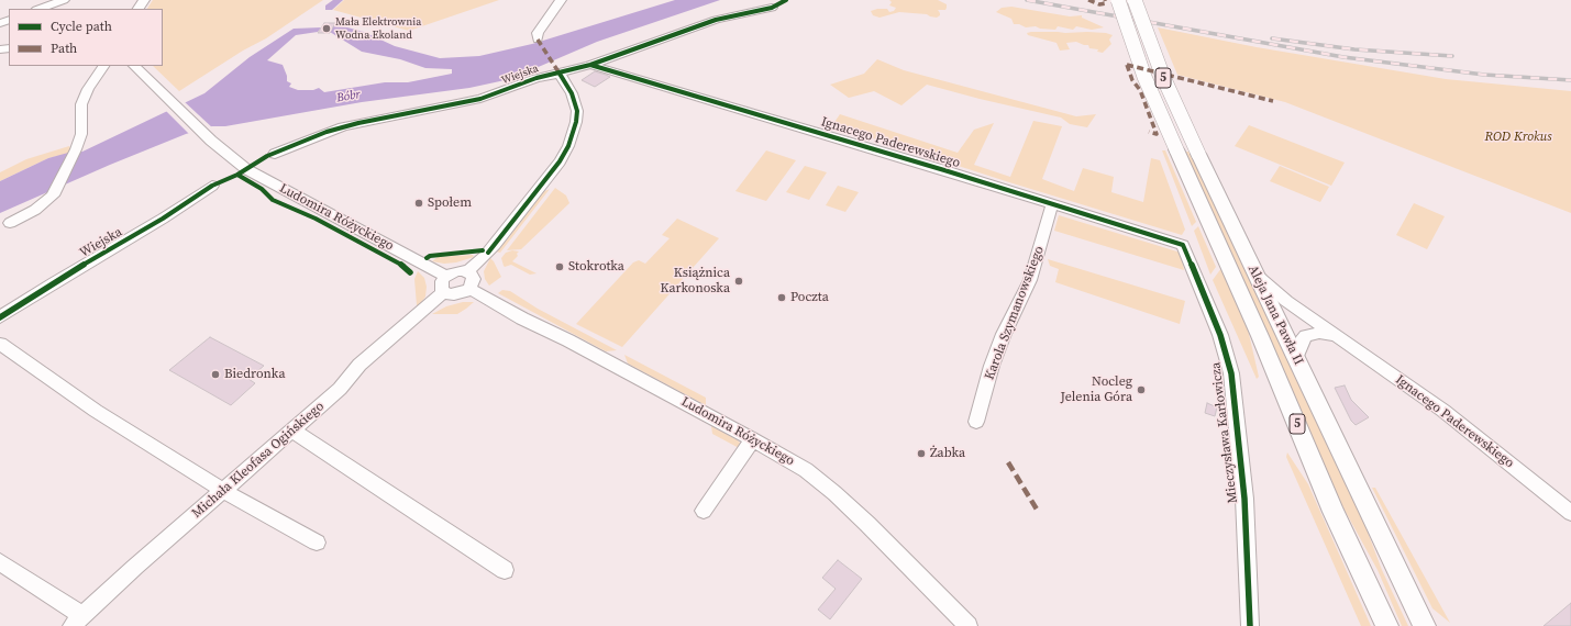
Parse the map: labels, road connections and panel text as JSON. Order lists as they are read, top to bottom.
{
  "streets": {
    "main road": ["5", "Aleja Jana Pawła II"],
    "street": [
      "Wiejska",
      "Ignacego Paderewskiego",
      "Ludomira Różyckiego",
      "Karola Szymanowskiego",
      "Mieczysława Karłowicza",
      "Michała Kleofasa Ogińskiego"
    ]
  },
  "crossings": [
    ["Wiejska", "Ignacego Paderewskiego"],
    ["Ignacego Paderewskiego", "Karola Szymanowskiego"],
    ["Ignacego Paderewskiego", "Aleja Jana Pawła II"],
    ["Ignacego Paderewskiego", "Mieczysława Karłowicza"],
    ["Ludomira Różyckiego", "Michała Kleofasa Ogińskiego"]
  ],
  "water": ["Bóbr"],
  "parks": ["ROD Krokus"],
  "places": [
    "Mała Elektrownia Wodna Ekoland",
    "Społem",
    "Stokrotka",
    "Książnica Karkonoska",
    "Poczta",
    "Biedronka",
    "Nocleg Jelenia Góra",
    "Żabka"
  ],
  "legend": ["Cycle path", "Path"]
}
